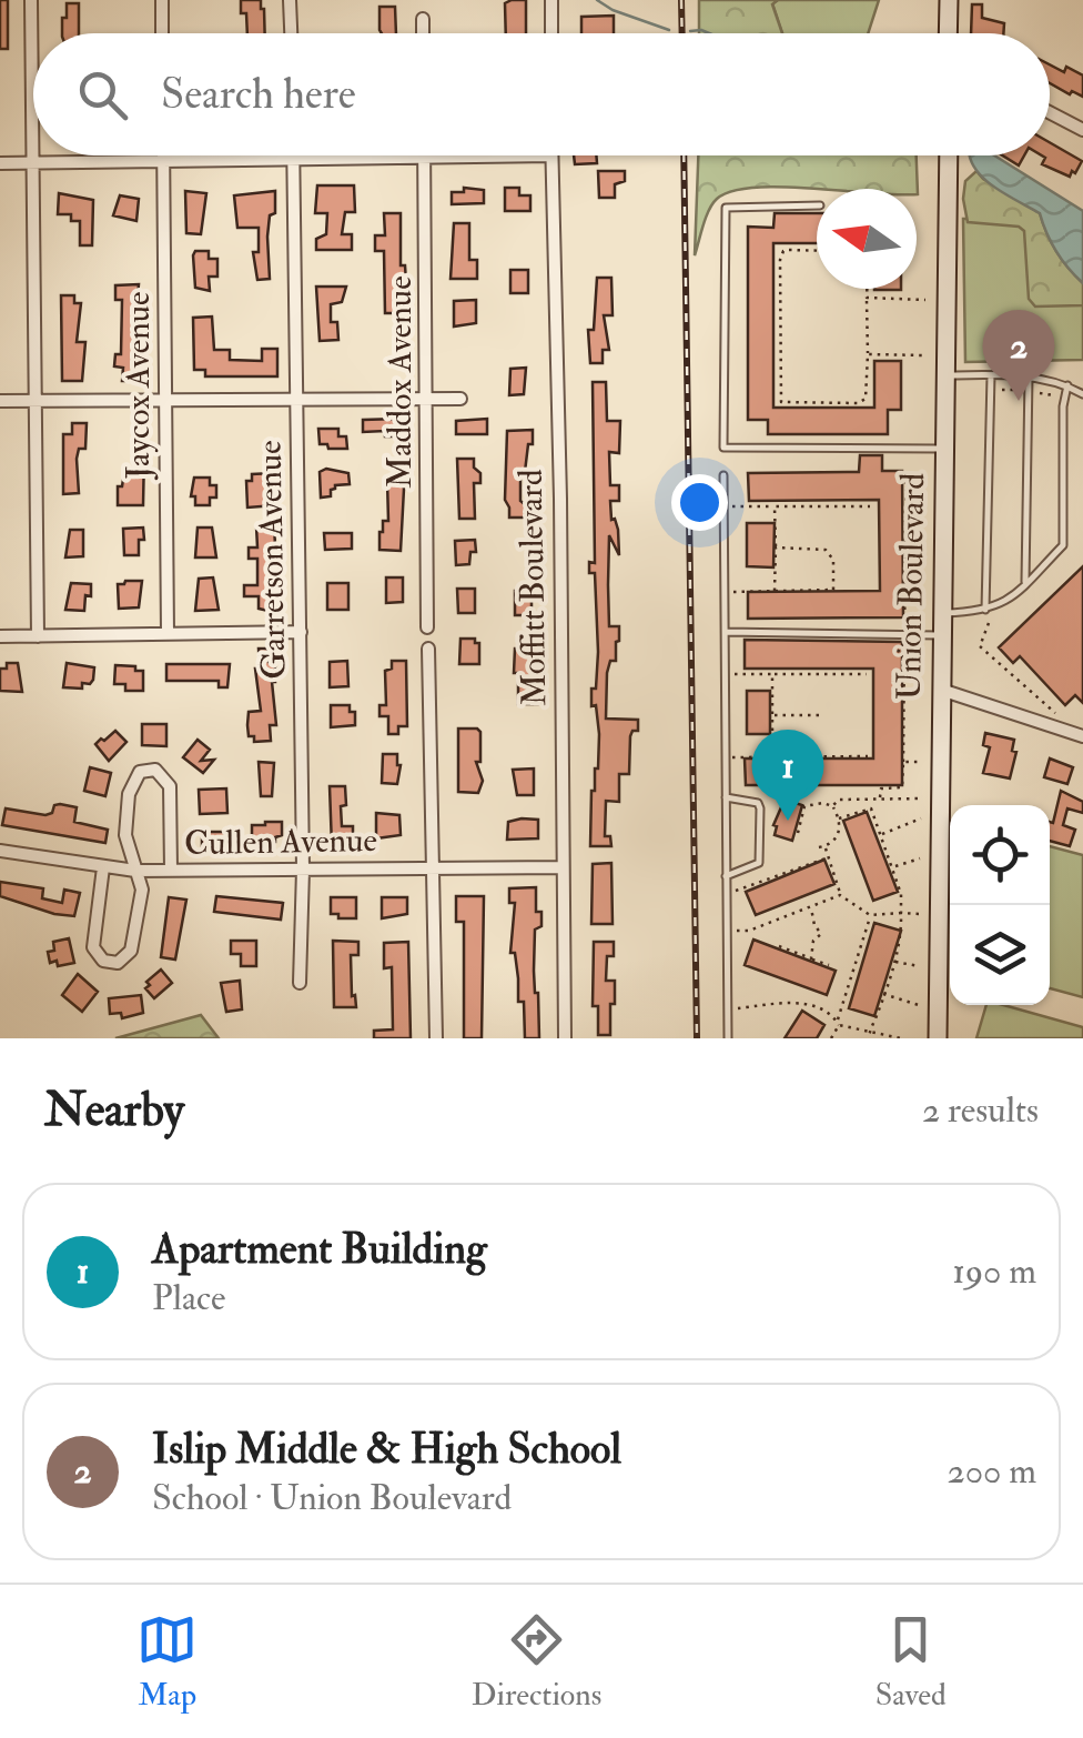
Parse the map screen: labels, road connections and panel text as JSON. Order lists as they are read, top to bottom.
{
  "streets": {
    "main road": ["Union Boulevard"],
    "street": [
      "Maddox Avenue",
      "Jaycox Avenue",
      "Garretson Avenue",
      "Moffitt Boulevard",
      "Cullen Avenue"
    ]
  },
  "crossings": [
    ["Garretson Avenue", "Cullen Avenue"],
    ["Moffitt Boulevard", "Cullen Avenue"]
  ],
  "north": "left",
  "page": {
    "search": "Search here",
    "pins": ["2", "1"],
    "heading": ["Nearby", "2 results"],
    "list": [
      {
        "mark": "1",
        "name": "Apartment Building",
        "note": "Place",
        "value": "190 m"
      },
      {
        "mark": "2",
        "name": "Islip Middle & High School",
        "note": "School · Union Boulevard",
        "value": "200 m"
      }
    ],
    "nav": ["Map", "Directions", "Saved"]
  }
}
